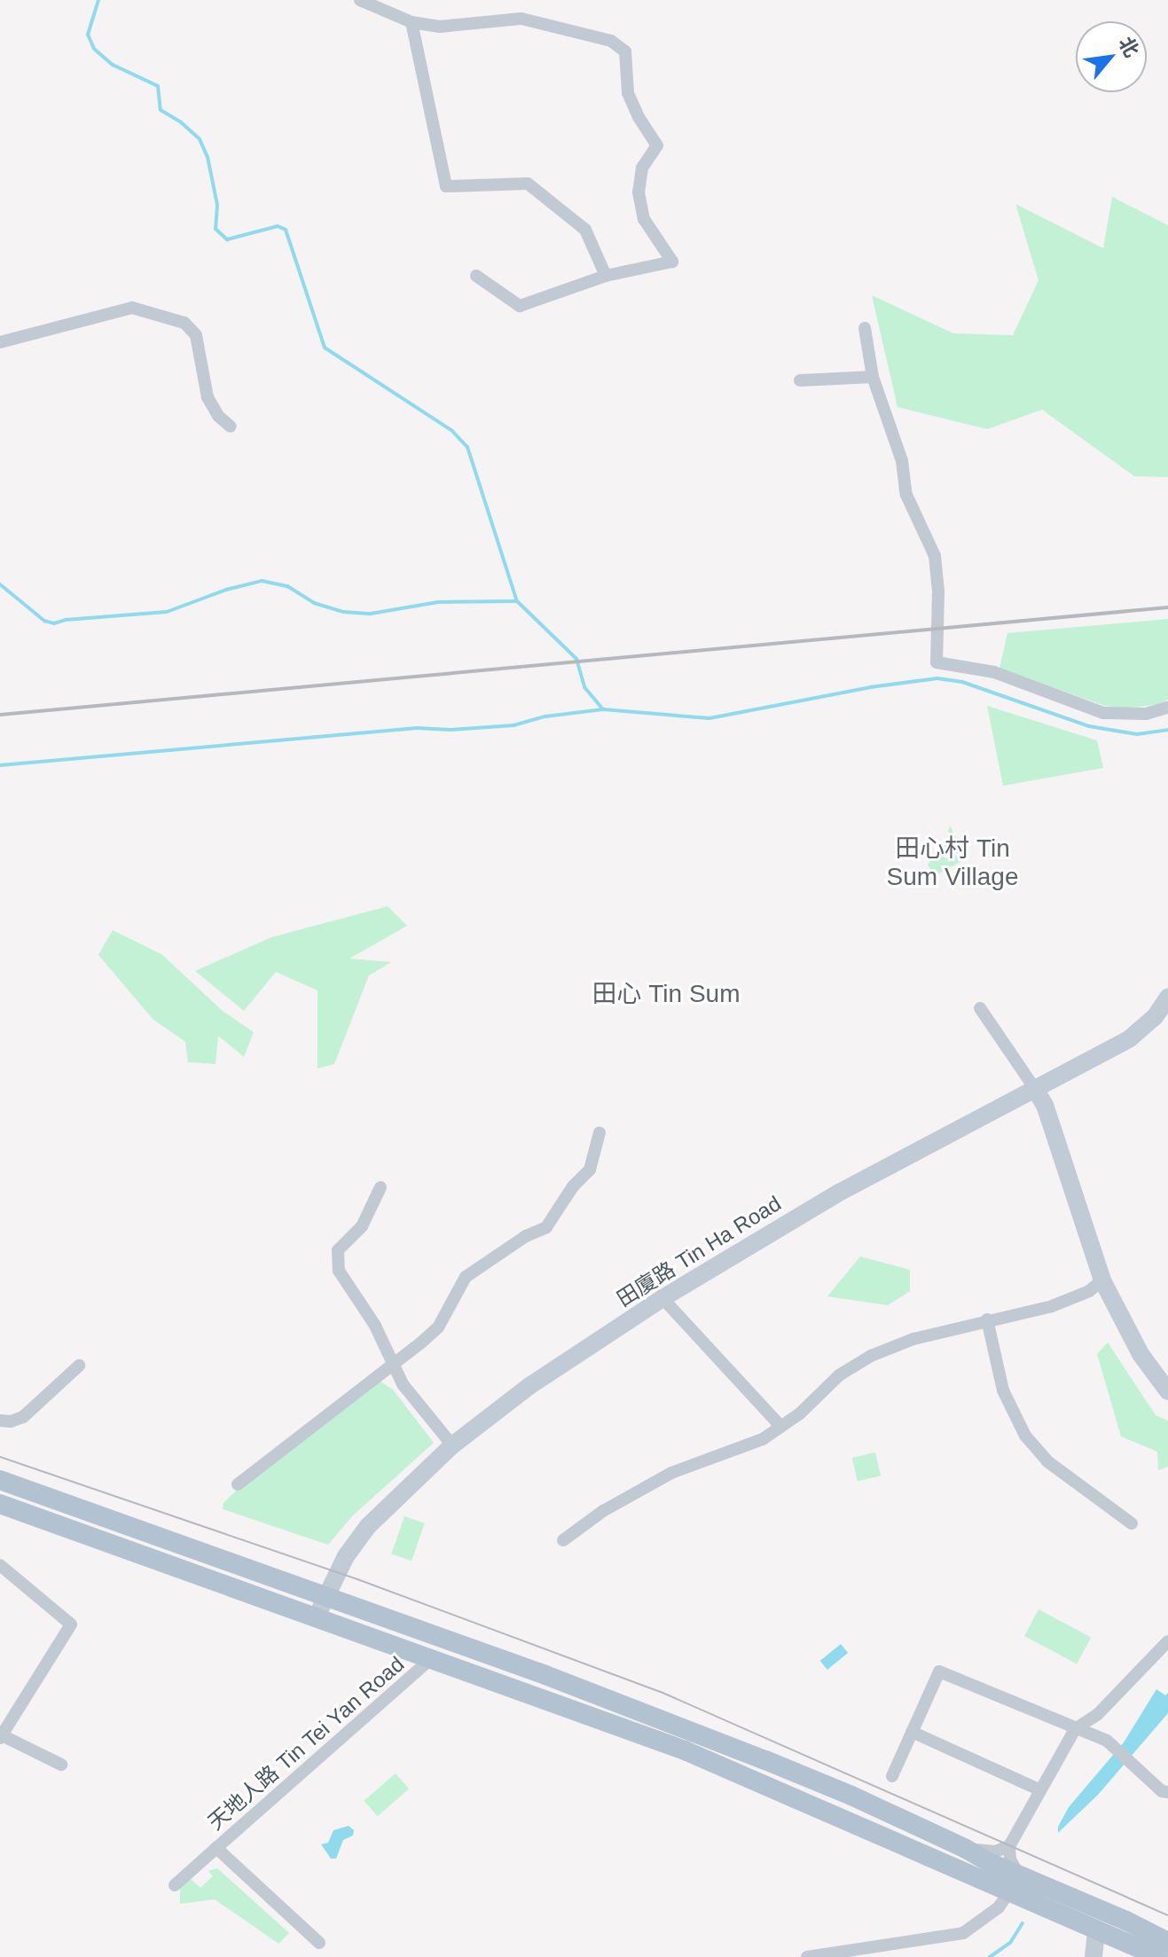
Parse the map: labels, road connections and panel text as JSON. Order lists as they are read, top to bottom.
{
  "streets": {
    "street": ["田廈路 Tin Ha Road", "天地人路 Tin Tei Yan Road"]
  },
  "districts": ["田心村 Tin Sum Village", "田心 Tin Sum"],
  "north": "top right"
}
